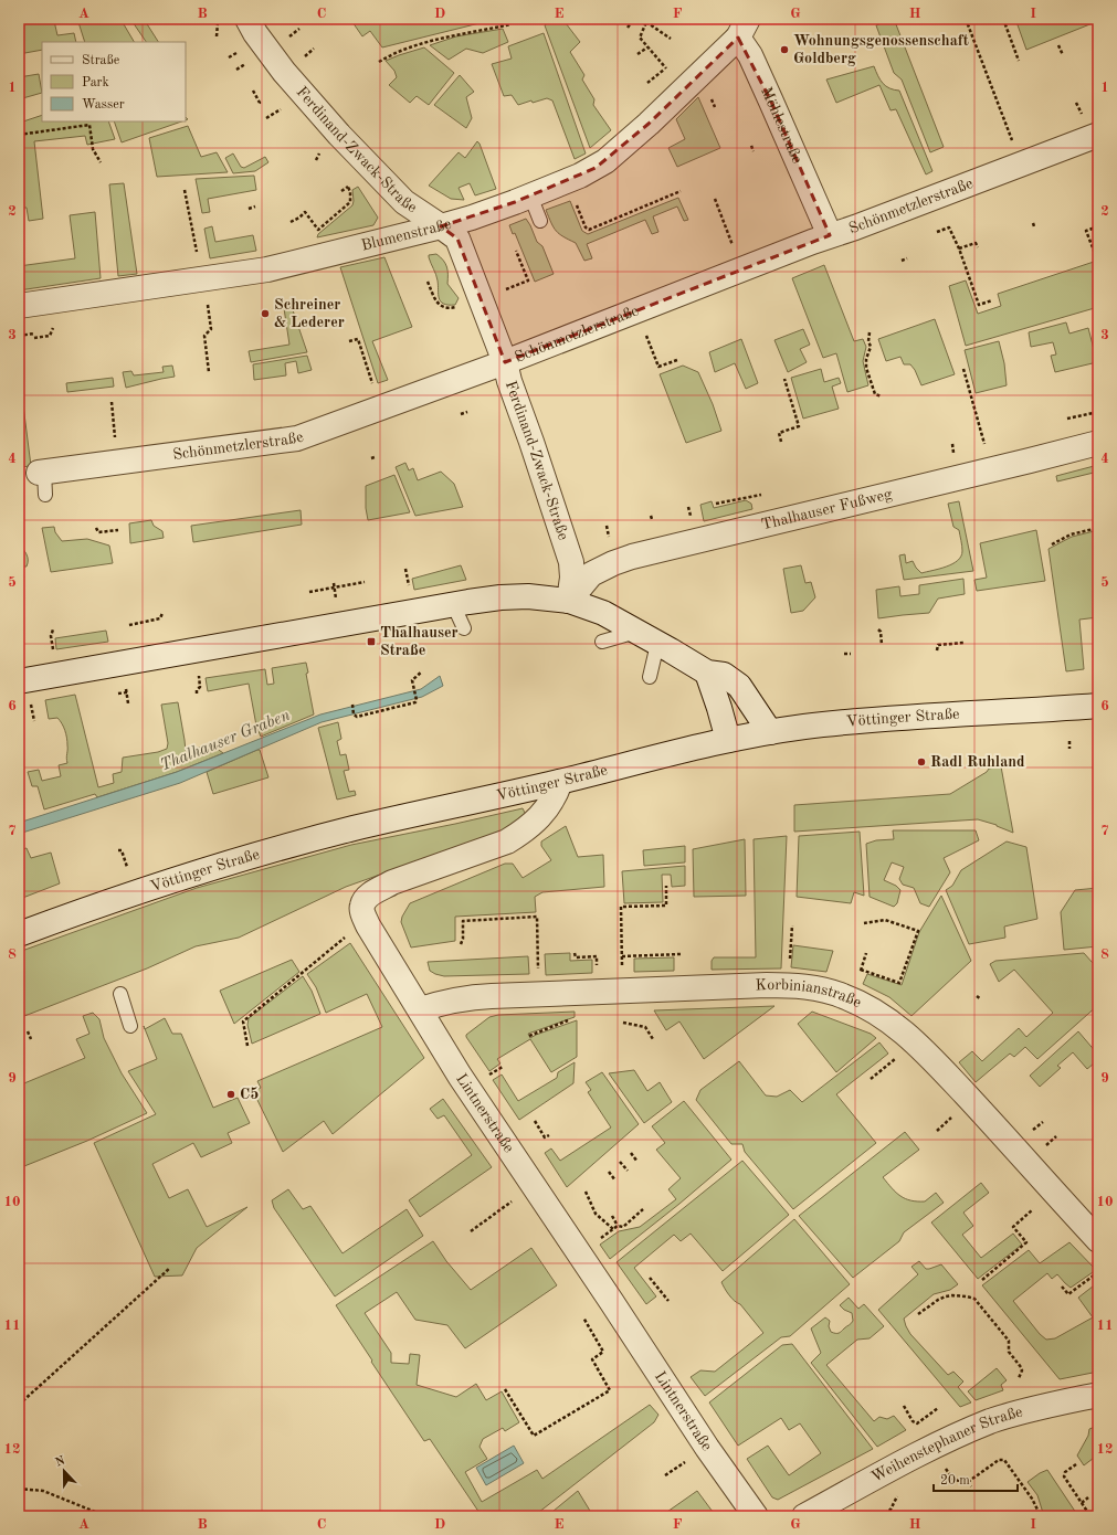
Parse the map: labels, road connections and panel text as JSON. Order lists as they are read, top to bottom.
{
  "streets": {
    "street": [
      "Möhlestraße",
      "Ferdinand-Zwack-Straße",
      "Schönmetzlerstraße",
      "Blumenstraße",
      "Thalhauser Fußweg",
      "Vöttinger Straße",
      "Korbinianstraße",
      "Lintnerstraße",
      "Weihenstephaner Straße"
    ]
  },
  "crossings": [
    ["Möhlestraße", "Schönmetzlerstraße"],
    ["Möhlestraße", "Blumenstraße"],
    ["Ferdinand-Zwack-Straße", "Schönmetzlerstraße"],
    ["Ferdinand-Zwack-Straße", "Blumenstraße"],
    ["Ferdinand-Zwack-Straße", "Thalhauser Fußweg"],
    ["Vöttinger Straße", "Lintnerstraße"],
    ["Korbinianstraße", "Lintnerstraße"]
  ],
  "water": ["Thalhauser Graben"],
  "places": {
    "other": [
      "Wohnungsgenossenschaft Goldberg",
      "Schreiner & Lederer",
      "Radl Ruhland",
      "C5"
    ],
    "transit": ["Thalhauser Straße"]
  },
  "legend": ["Straße", "Park", "Wasser"],
  "scale_bar": "20 m",
  "north": "top",
  "grid": {
    "columns": [
      "A",
      "B",
      "C",
      "D",
      "E",
      "F",
      "G",
      "H",
      "I"
    ],
    "rows": [
      "1",
      "2",
      "3",
      "4",
      "5",
      "6",
      "7",
      "8",
      "9",
      "10",
      "11",
      "12"
    ]
  }
}
